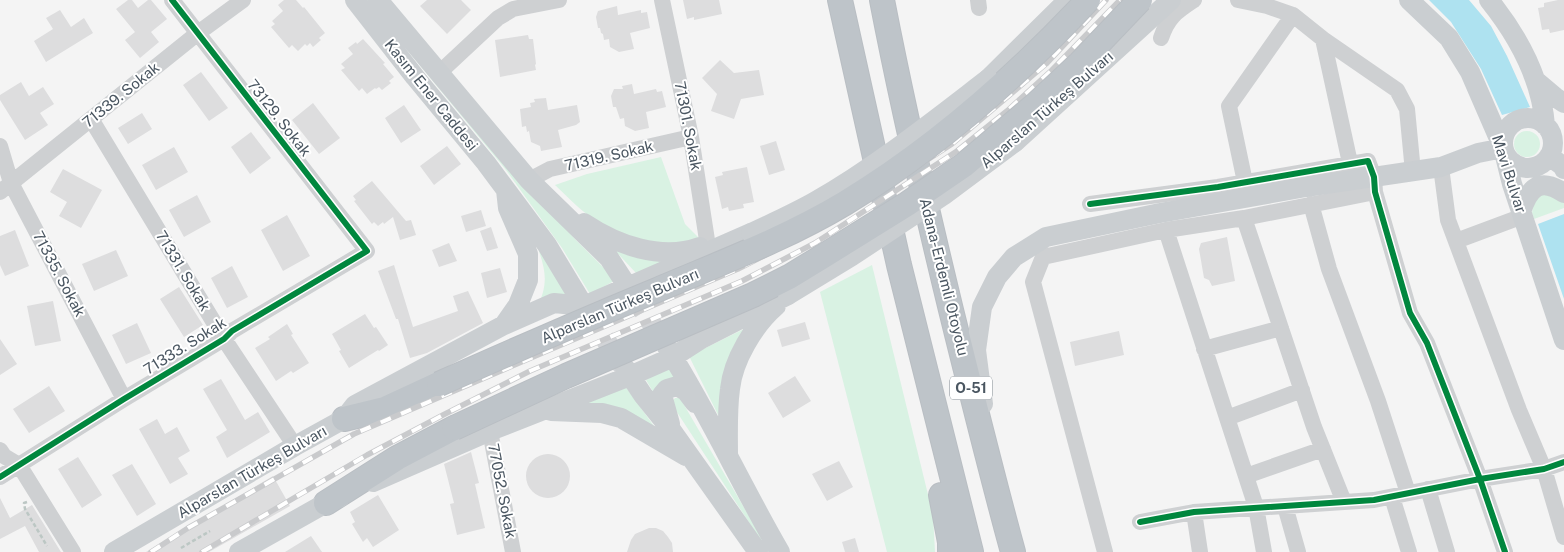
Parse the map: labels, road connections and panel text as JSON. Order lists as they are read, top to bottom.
{
  "streets": {
    "highway": ["Alparslan Türkeş Bulvarı", "Adana-Erdemli Otoyolu", "O-51"],
    "main road": ["Kasım Ener Caddesi", "Mavi Bulvar"],
    "street": [
      "71339. Sokak",
      "73129. Sokak",
      "71301. Sokak",
      "71319. Sokak",
      "71331. Sokak",
      "71335. Sokak",
      "71333. Sokak",
      "77052. Sokak"
    ]
  },
  "crossings": [
    ["71339. Sokak", "73129. Sokak"],
    ["71339. Sokak", "71331. Sokak"],
    ["71339. Sokak", "71335. Sokak"],
    ["Kasım Ener Caddesi", "Alparslan Türkeş Bulvarı"],
    ["Kasım Ener Caddesi", "71319. Sokak"],
    ["Alparslan Türkeş Bulvarı", "71301. Sokak"],
    ["Alparslan Türkeş Bulvarı", "71331. Sokak"],
    ["Alparslan Türkeş Bulvarı", "77052. Sokak"],
    ["73129. Sokak", "71333. Sokak"],
    ["71301. Sokak", "71319. Sokak"],
    ["71331. Sokak", "71333. Sokak"],
    ["71335. Sokak", "71333. Sokak"]
  ]
}
